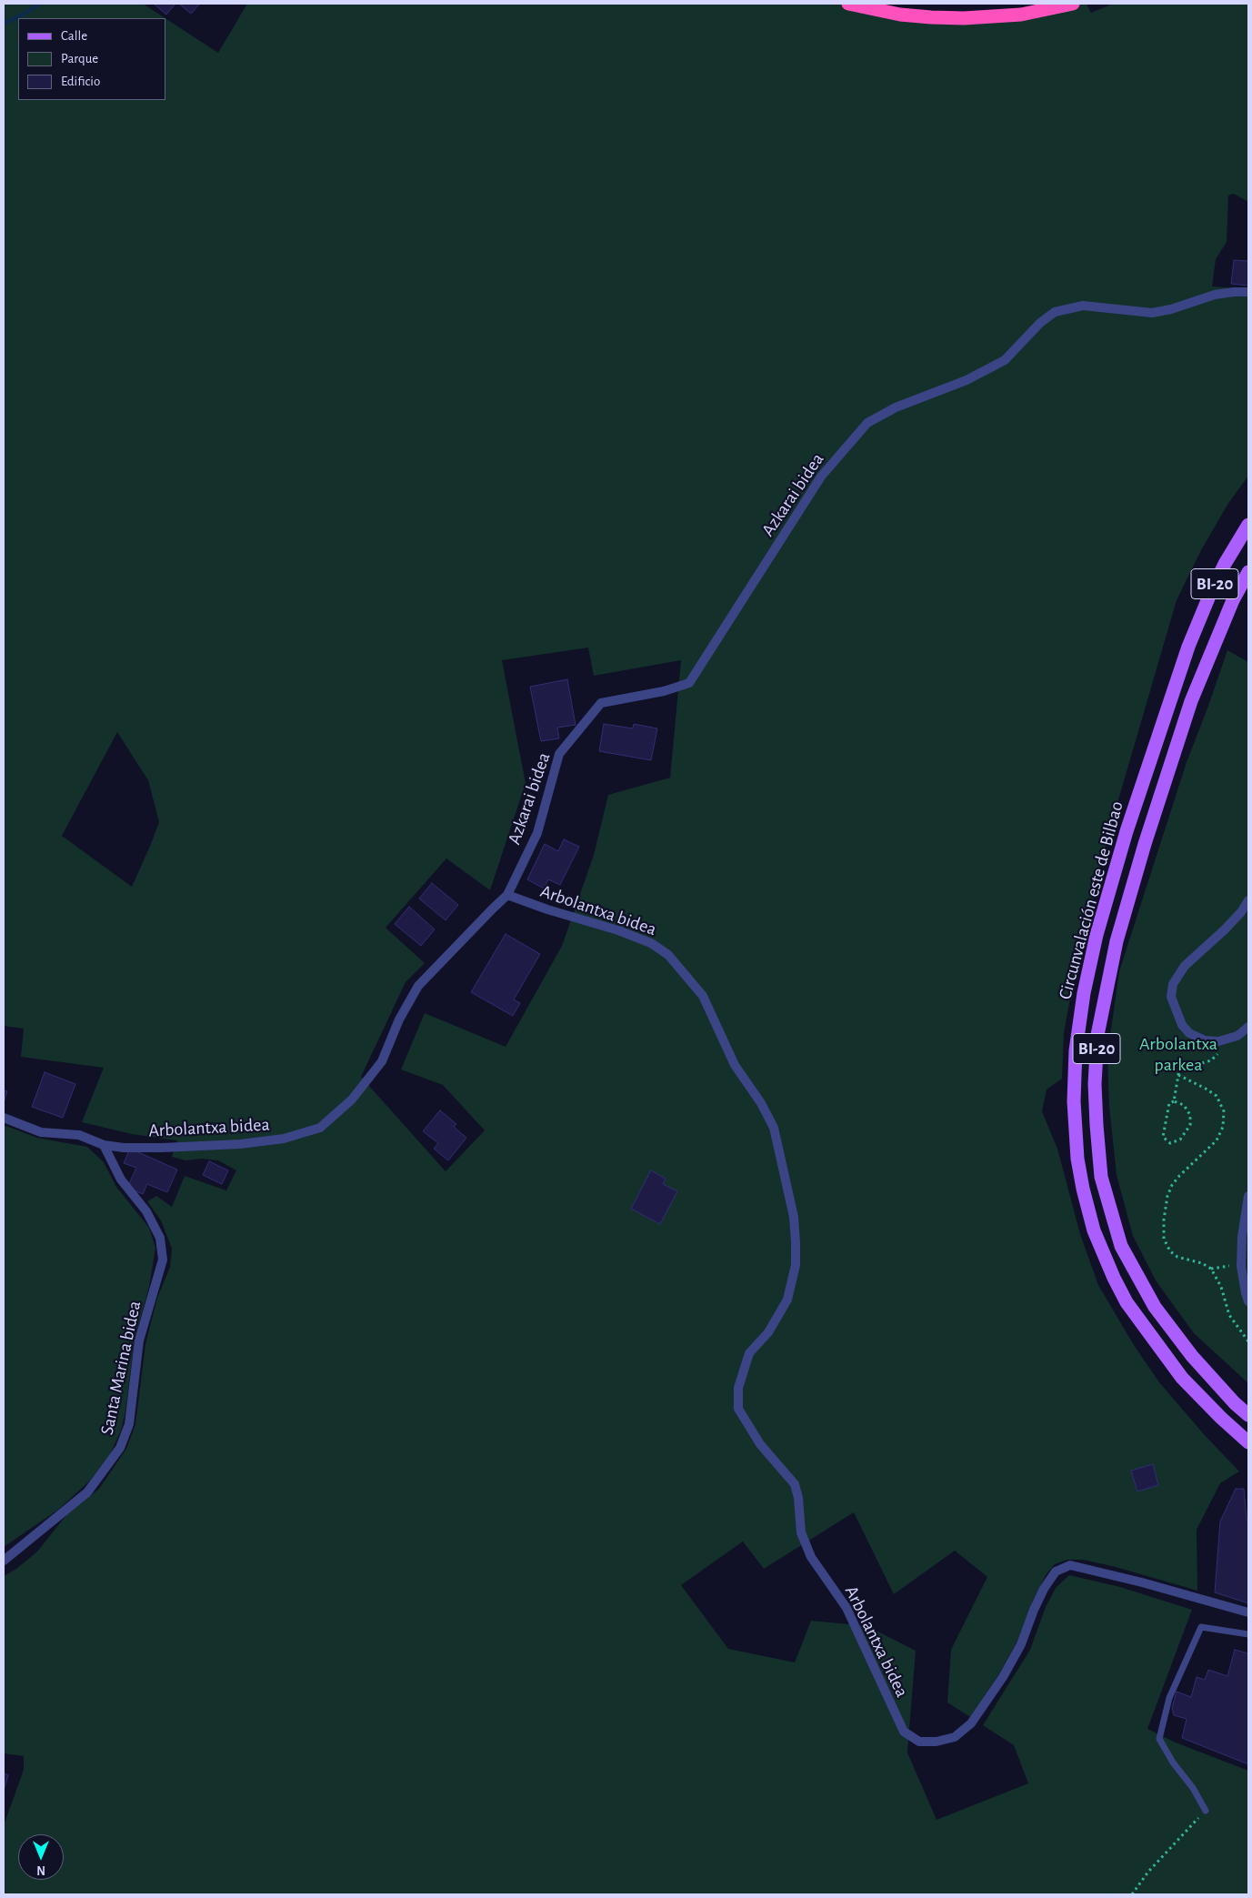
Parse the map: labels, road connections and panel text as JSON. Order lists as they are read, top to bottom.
{
  "streets": {
    "main road": ["BI-20", "Circunvalación este de Bilbao"],
    "street": ["Azkarai bidea", "Arbolantxa bidea", "Santa Marina bidea"]
  },
  "crossings": [
    ["Azkarai bidea", "Arbolantxa bidea"],
    ["Arbolantxa bidea", "Santa Marina bidea"]
  ],
  "parks": ["Arbolantxa parkea"],
  "legend": ["Calle", "Parque", "Edificio"],
  "north": "bottom"
}
